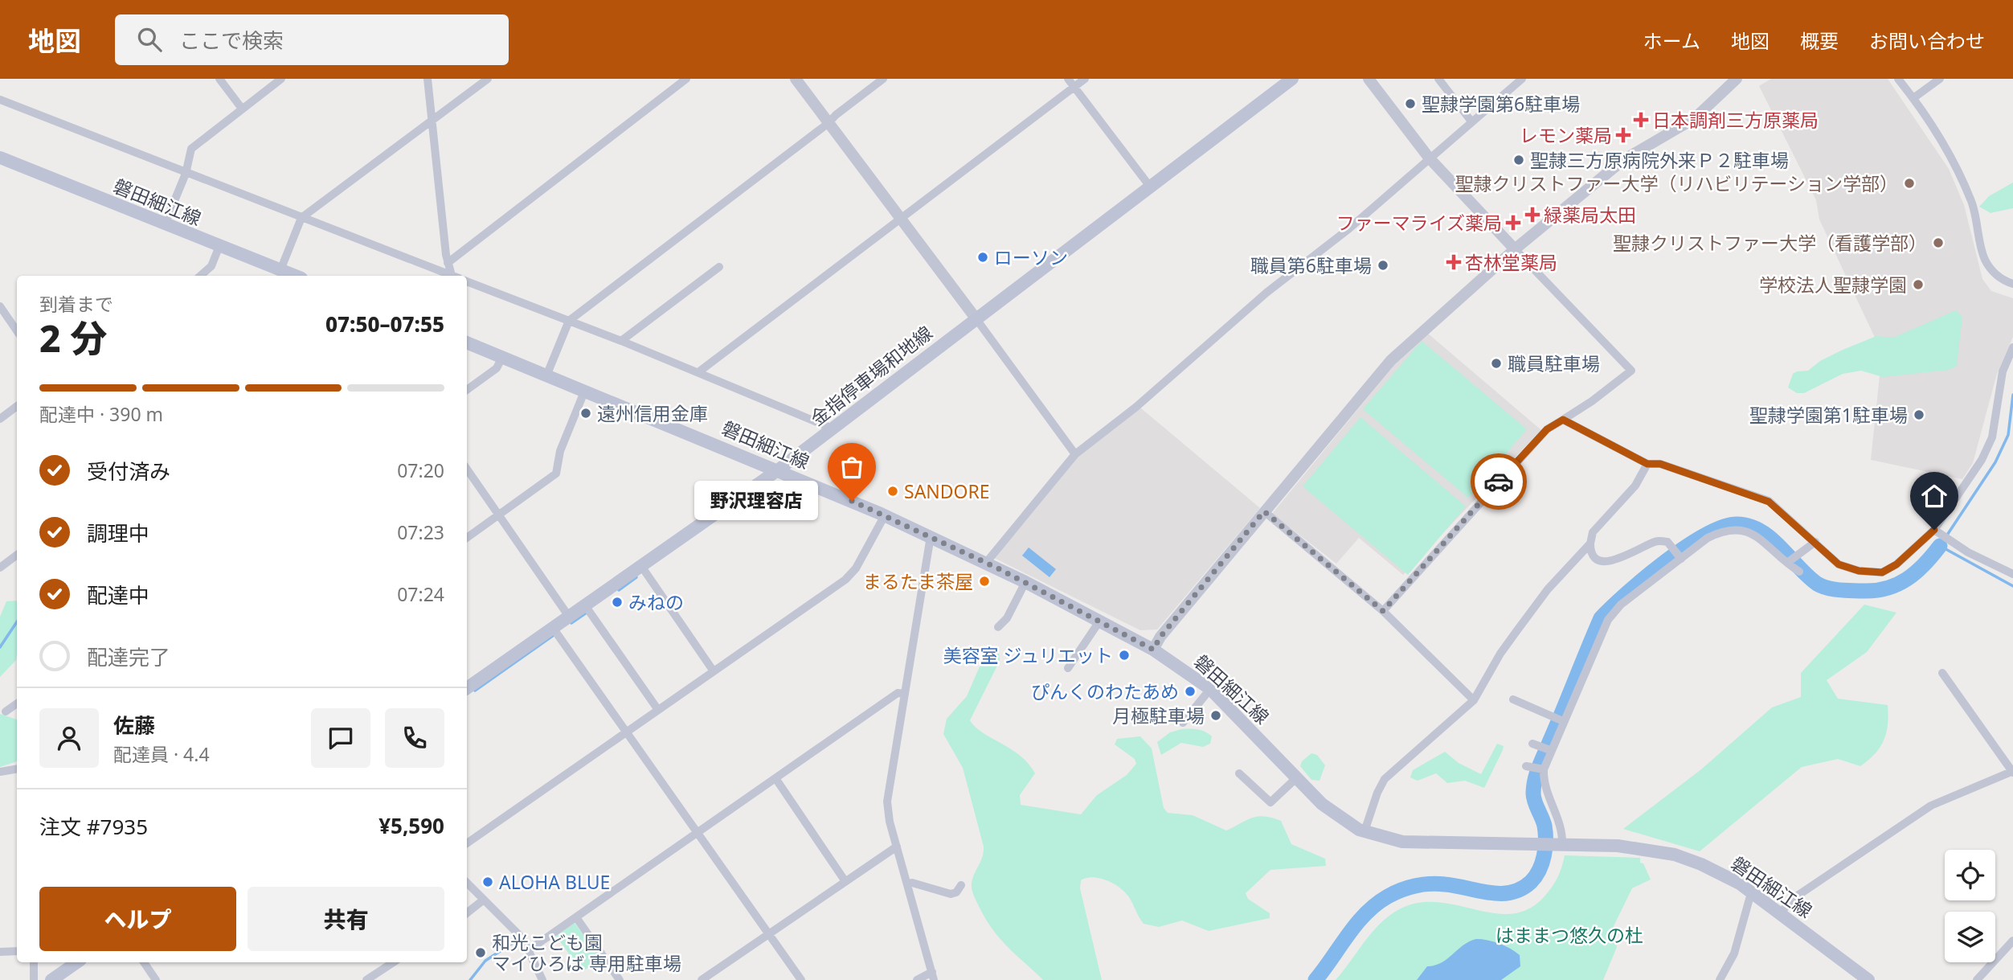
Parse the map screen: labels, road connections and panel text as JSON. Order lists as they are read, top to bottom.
{
  "streets": {
    "main road": ["磐田細江線", "金指停車場和地線"]
  },
  "crossings": [
    ["磐田細江線", "金指停車場和地線"]
  ],
  "parks": ["はままつ悠久の杜"],
  "places": {
    "other": [
      "聖隷学園第6駐車場",
      "聖隷三方原病院外来Ｐ２駐車場",
      "聖隷クリストファー大学（リハビリテーション学部）",
      "聖隷クリストファー大学（看護学部）",
      "ローソン",
      "職員第6駐車場",
      "学校法人聖隷学園",
      "職員駐車場",
      "遠州信用金庫",
      "聖隷学園第1駐車場",
      "SANDORE",
      "野沢理容店",
      "まるたま茶屋",
      "みねの",
      "美容室 ジュリエット",
      "ぴんくのわたあめ",
      "月極駐車場",
      "ALOHA BLUE",
      "和光こども園 マイひろば 専用駐車場"
    ],
    "health": [
      "日本調剤三方原薬局",
      "レモン薬局",
      "緑薬局太田",
      "ファーマライズ薬局",
      "杏林堂薬局"
    ]
  },
  "page": {
    "header": "地図",
    "search": "ここで検索",
    "nav": [
      "ホーム",
      "地図",
      "概要",
      "お問い合わせ"
    ],
    "heading": ["2 分", "到着まで", "07:50–07:55"],
    "panel": [
      "佐藤",
      "配達員 · 4.4",
      "注文 #7935",
      "¥5,590"
    ],
    "bar": "配達中 · 390 m",
    "list": [
      ["受付済み", "07:20"],
      ["調理中", "07:23"],
      ["配達中", "07:24"],
      "配達完了"
    ],
    "bubble": "野沢理容店",
    "buttons": ["ヘルプ", "共有"]
  }
}
